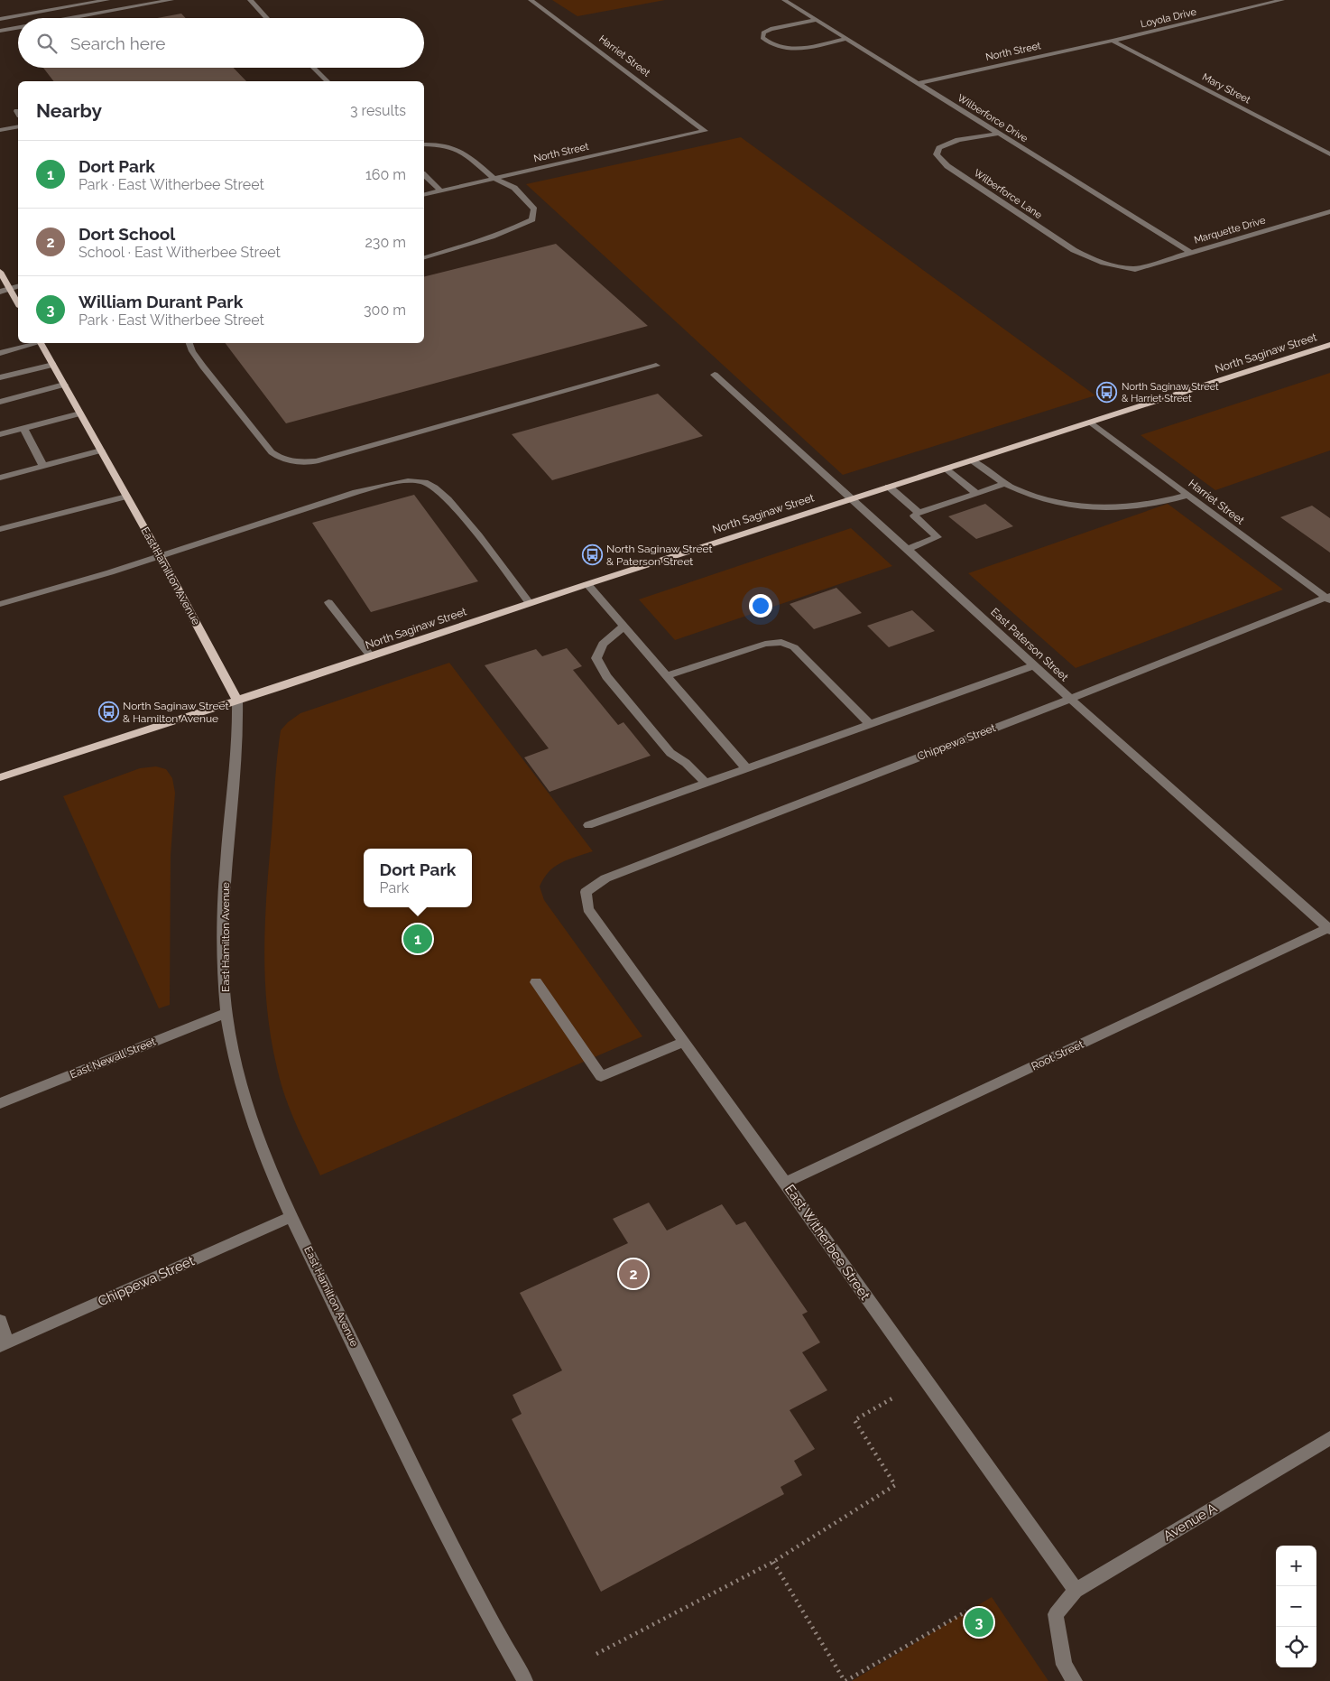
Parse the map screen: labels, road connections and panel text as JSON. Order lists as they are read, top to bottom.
{
  "streets": {
    "main road": ["North Saginaw Street", "East Hamilton Avenue"],
    "street": [
      "Loyola Drive",
      "North Street",
      "Harriet Street",
      "Mary Street",
      "Wilberforce Drive",
      "Wilberforce Lane",
      "Marquette Drive",
      "East Paterson Street",
      "Chippewa Street",
      "Root Street",
      "East Newall Street",
      "East Witherbee Street",
      "Avenue A"
    ]
  },
  "crossings": [
    ["Loyola Drive", "North Street"],
    ["Loyola Drive", "Mary Street"],
    ["North Street", "Harriet Street"],
    ["North Street", "Mary Street"],
    ["North Street", "Wilberforce Drive"],
    ["Harriet Street", "North Saginaw Street"],
    ["Harriet Street", "Chippewa Street"],
    ["Wilberforce Drive", "Wilberforce Lane"],
    ["Wilberforce Drive", "Marquette Drive"],
    ["Wilberforce Lane", "Marquette Drive"],
    ["North Saginaw Street", "East Hamilton Avenue"],
    ["North Saginaw Street", "East Paterson Street"],
    ["East Hamilton Avenue", "Chippewa Street"],
    ["East Hamilton Avenue", "East Newall Street"],
    ["East Paterson Street", "Chippewa Street"],
    ["East Paterson Street", "Root Street"],
    ["Chippewa Street", "East Witherbee Street"],
    ["Root Street", "East Witherbee Street"],
    ["East Witherbee Street", "Avenue A"]
  ],
  "places": {
    "bus stop": ["North Saginaw Street & Harriet Street", "North Saginaw Street & Paterson Street", "North Saginaw Street & Hamilton Avenue"]
  },
  "page": {
    "search": "Search here",
    "heading": ["Nearby", "3 results"],
    "list": [
      {
        "mark": "1",
        "name": "Dort Park",
        "note": "Park · East Witherbee Street",
        "value": "160 m"
      },
      {
        "mark": "2",
        "name": "Dort School",
        "note": "School · East Witherbee Street",
        "value": "230 m"
      },
      {
        "mark": "3",
        "name": "William Durant Park",
        "note": "Park · East Witherbee Street",
        "value": "300 m"
      }
    ],
    "popup": ["Dort Park", "Park"],
    "pins": ["1", "2", "3"],
    "map_buttons": ["+", "−"]
  }
}
